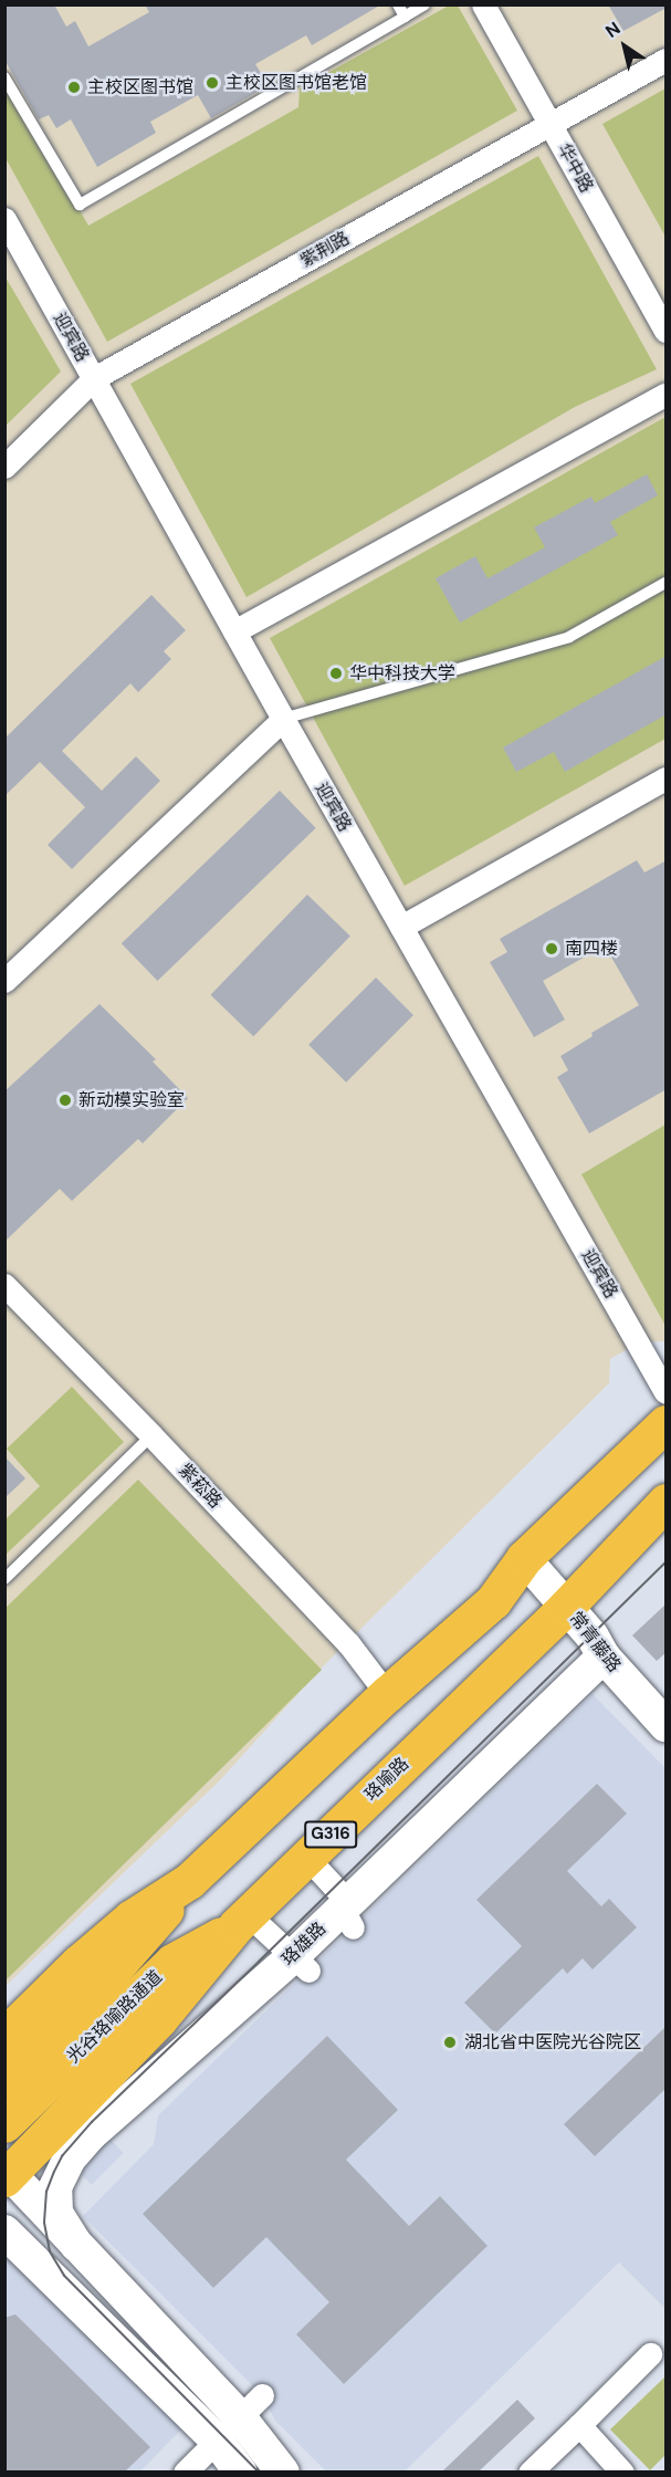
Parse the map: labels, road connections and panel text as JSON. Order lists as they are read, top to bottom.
{
  "streets": {
    "highway": ["珞喻路", "G316", "光谷珞喻路通道"],
    "main road": ["常青藤路", "珞雄路"],
    "street": [
      "华中路",
      "紫荆路",
      "迎宾路",
      "紫菘路"
    ]
  },
  "crossings": [
    ["华中路", "紫荆路"],
    ["紫荆路", "迎宾路"],
    ["常青藤路", "珞喻路"],
    ["常青藤路", "珞雄路"],
    ["珞喻路", "珞雄路"],
    ["珞喻路", "光谷珞喻路通道"]
  ],
  "places": [
    "主校区图书馆老馆",
    "主校区图书馆",
    "华中科技大学",
    "南四楼",
    "新动模实验室",
    "湖北省中医院光谷院区"
  ],
  "north": "top left"
}
